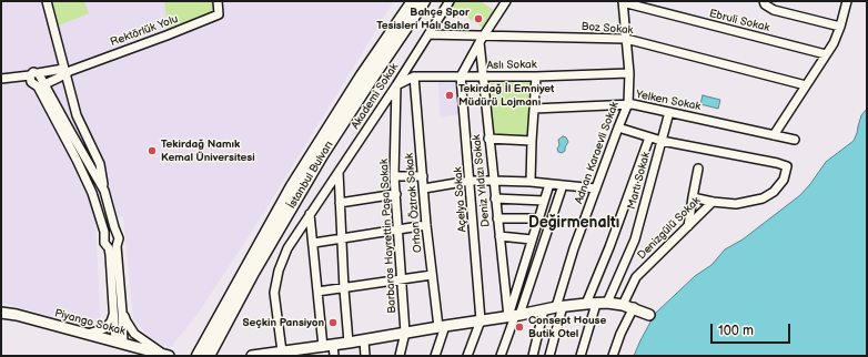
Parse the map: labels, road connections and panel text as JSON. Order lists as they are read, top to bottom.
{
  "streets": {
    "highway": ["İstanbul Bulvarı"],
    "main road": ["Piyango Sokak"],
    "street": [
      "Ebruli Sokak",
      "Boz Sokak",
      "Rektörlük Yolu",
      "Aslı Sokak",
      "Akademi Sokak",
      "Yelken Sokak",
      "Adnan Karaevli Sokak",
      "Deniz Yıldızı Sokak",
      "Martı Sokak",
      "Açelya Sokak",
      "Orhan Öztrak Sokak",
      "Denizgülü Sokak",
      "Barbaros Hayrettin Paşa Sokak"
    ]
  },
  "crossings": [
    ["Ebruli Sokak", "Adnan Karaevli Sokak"],
    ["Boz Sokak", "Akademi Sokak"],
    ["Boz Sokak", "Adnan Karaevli Sokak"],
    ["Boz Sokak", "Deniz Yıldızı Sokak"],
    ["Aslı Sokak", "Akademi Sokak"],
    ["Aslı Sokak", "Adnan Karaevli Sokak"],
    ["Aslı Sokak", "Deniz Yıldızı Sokak"],
    ["Aslı Sokak", "Açelya Sokak"],
    ["Aslı Sokak", "Orhan Öztrak Sokak"],
    ["Aslı Sokak", "Barbaros Hayrettin Paşa Sokak"],
    ["Akademi Sokak", "Barbaros Hayrettin Paşa Sokak"],
    ["Yelken Sokak", "Adnan Karaevli Sokak"],
    ["Yelken Sokak", "Martı Sokak"],
    ["Martı Sokak", "Denizgülü Sokak"]
  ],
  "districts": ["Değirmenaltı"],
  "places": [
    "Bahçe Spor Tesisleri Halı Saha",
    "Tekirdağ İl Emniyet Müdürü Lojmanı",
    "Tekirdağ Namık Kemal Üniversitesi",
    "Seçkin Pansiyon",
    "Consept House Butik Otel"
  ],
  "scale_bar": "100 m"
}
